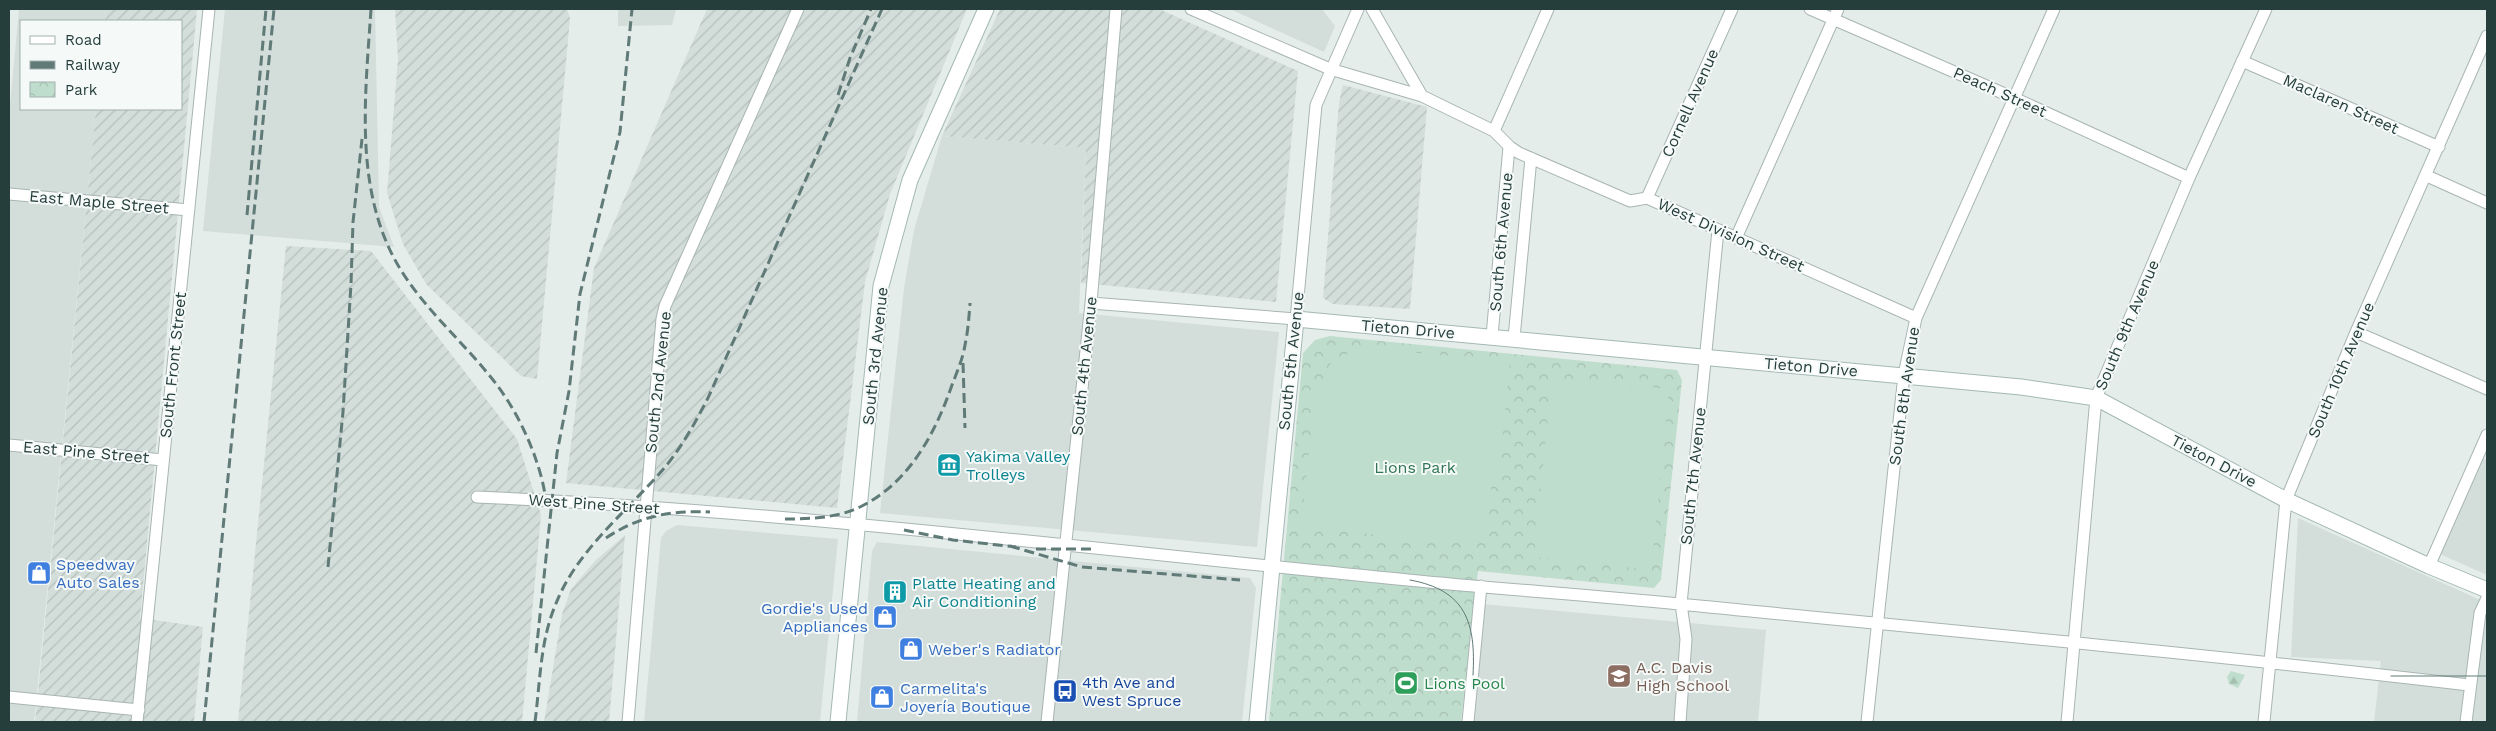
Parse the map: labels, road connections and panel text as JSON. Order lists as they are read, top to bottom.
{
  "streets": {
    "main road": ["Tieton Drive", "South 3rd Avenue", "South 5th Avenue"],
    "street": [
      "Peach Street",
      "Cornell Avenue",
      "Maclaren Street",
      "East Maple Street",
      "West Division Street",
      "South 6th Avenue",
      "South 9th Avenue",
      "South Front Street",
      "South 4th Avenue",
      "South 10th Avenue",
      "South 2nd Avenue",
      "South 8th Avenue",
      "East Pine Street",
      "South 7th Avenue",
      "West Pine Street"
    ]
  },
  "crossings": [
    ["Peach Street", "South 9th Avenue"],
    ["Peach Street", "South 8th Avenue"],
    ["Cornell Avenue", "West Division Street"],
    ["Maclaren Street", "South 9th Avenue"],
    ["Maclaren Street", "South 10th Avenue"],
    ["East Maple Street", "South Front Street"],
    ["West Division Street", "South 6th Avenue"],
    ["West Division Street", "South 5th Avenue"],
    ["West Division Street", "South 8th Avenue"],
    ["West Division Street", "South 7th Avenue"],
    ["South 6th Avenue", "Tieton Drive"],
    ["South 9th Avenue", "Tieton Drive"],
    ["South 9th Avenue", "West Pine Street"],
    ["Tieton Drive", "South 5th Avenue"],
    ["Tieton Drive", "South 4th Avenue"],
    ["Tieton Drive", "South 10th Avenue"],
    ["Tieton Drive", "South 8th Avenue"],
    ["Tieton Drive", "South 7th Avenue"],
    ["South 3rd Avenue", "West Pine Street"],
    ["South 5th Avenue", "West Pine Street"],
    ["South Front Street", "East Pine Street"],
    ["South 4th Avenue", "West Pine Street"],
    ["South 10th Avenue", "West Pine Street"],
    ["South 2nd Avenue", "West Pine Street"],
    ["South 8th Avenue", "West Pine Street"],
    ["South 7th Avenue", "West Pine Street"]
  ],
  "parks": ["Lions Park"],
  "places": {
    "museum": ["Yakima Valley Trolleys"],
    "shop": [
      "Speedway Auto Sales",
      "Gordie's Used Appliances",
      "Weber's Radiator",
      "Carmelita's Joyería Boutique"
    ],
    "building": ["Platte Heating and Air Conditioning"],
    "school or university": ["A.C. Davis High School"],
    "sports": ["Lions Pool"],
    "bus stop": ["4th Ave and West Spruce"]
  },
  "legend": ["Road", "Railway", "Park"]
}
